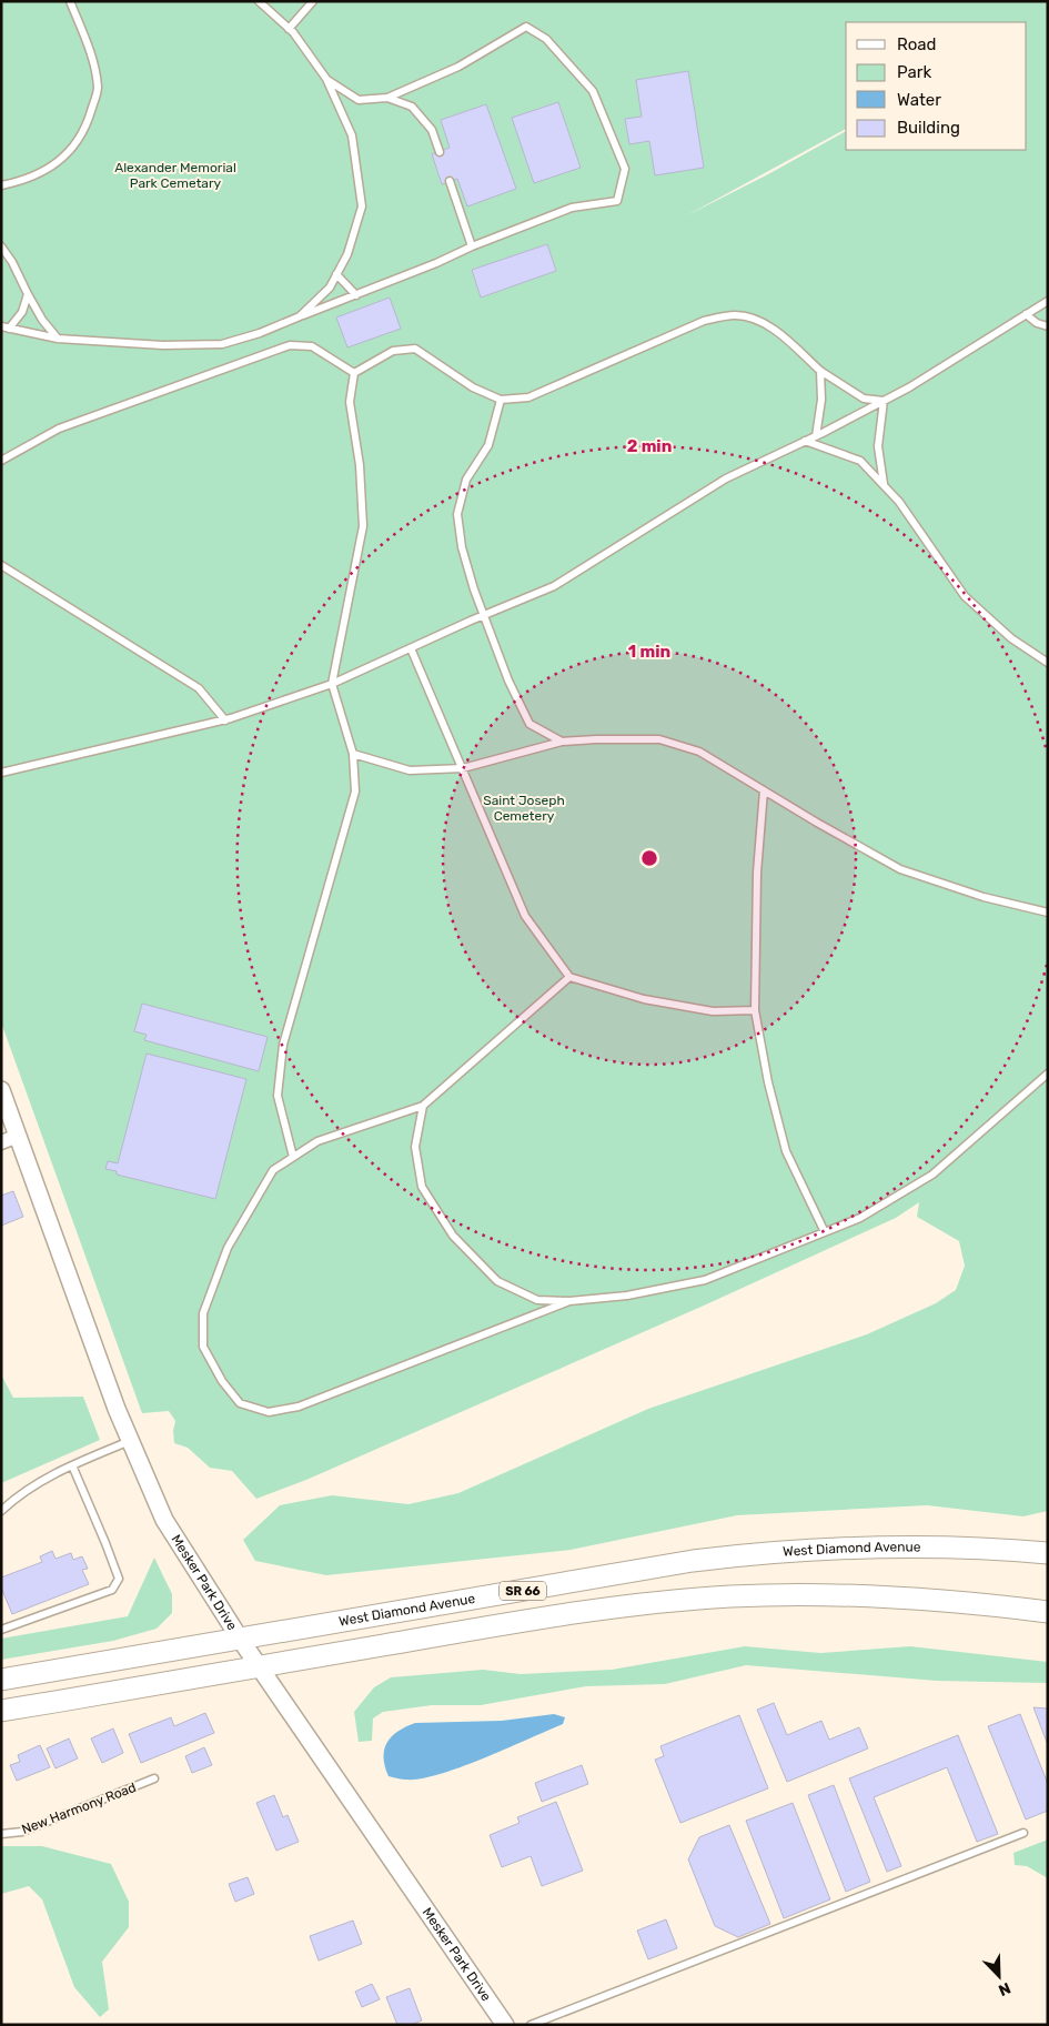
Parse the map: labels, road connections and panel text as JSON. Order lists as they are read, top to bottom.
{
  "streets": {
    "main road": ["West Diamond Avenue", "SR 66"],
    "street": ["Mesker Park Drive"],
    "lane": ["New Harmony Road"]
  },
  "crossings": [
    ["West Diamond Avenue", "Mesker Park Drive"],
    ["Mesker Park Drive", "SR 66"]
  ],
  "parks": ["Alexander Memorial Park Cemetary", "Saint Joseph Cemetery"],
  "legend": [
    "Road",
    "Park",
    "Water",
    "Building"
  ],
  "north": "bottom right",
  "rings": ["2 min", "1 min"]
}
